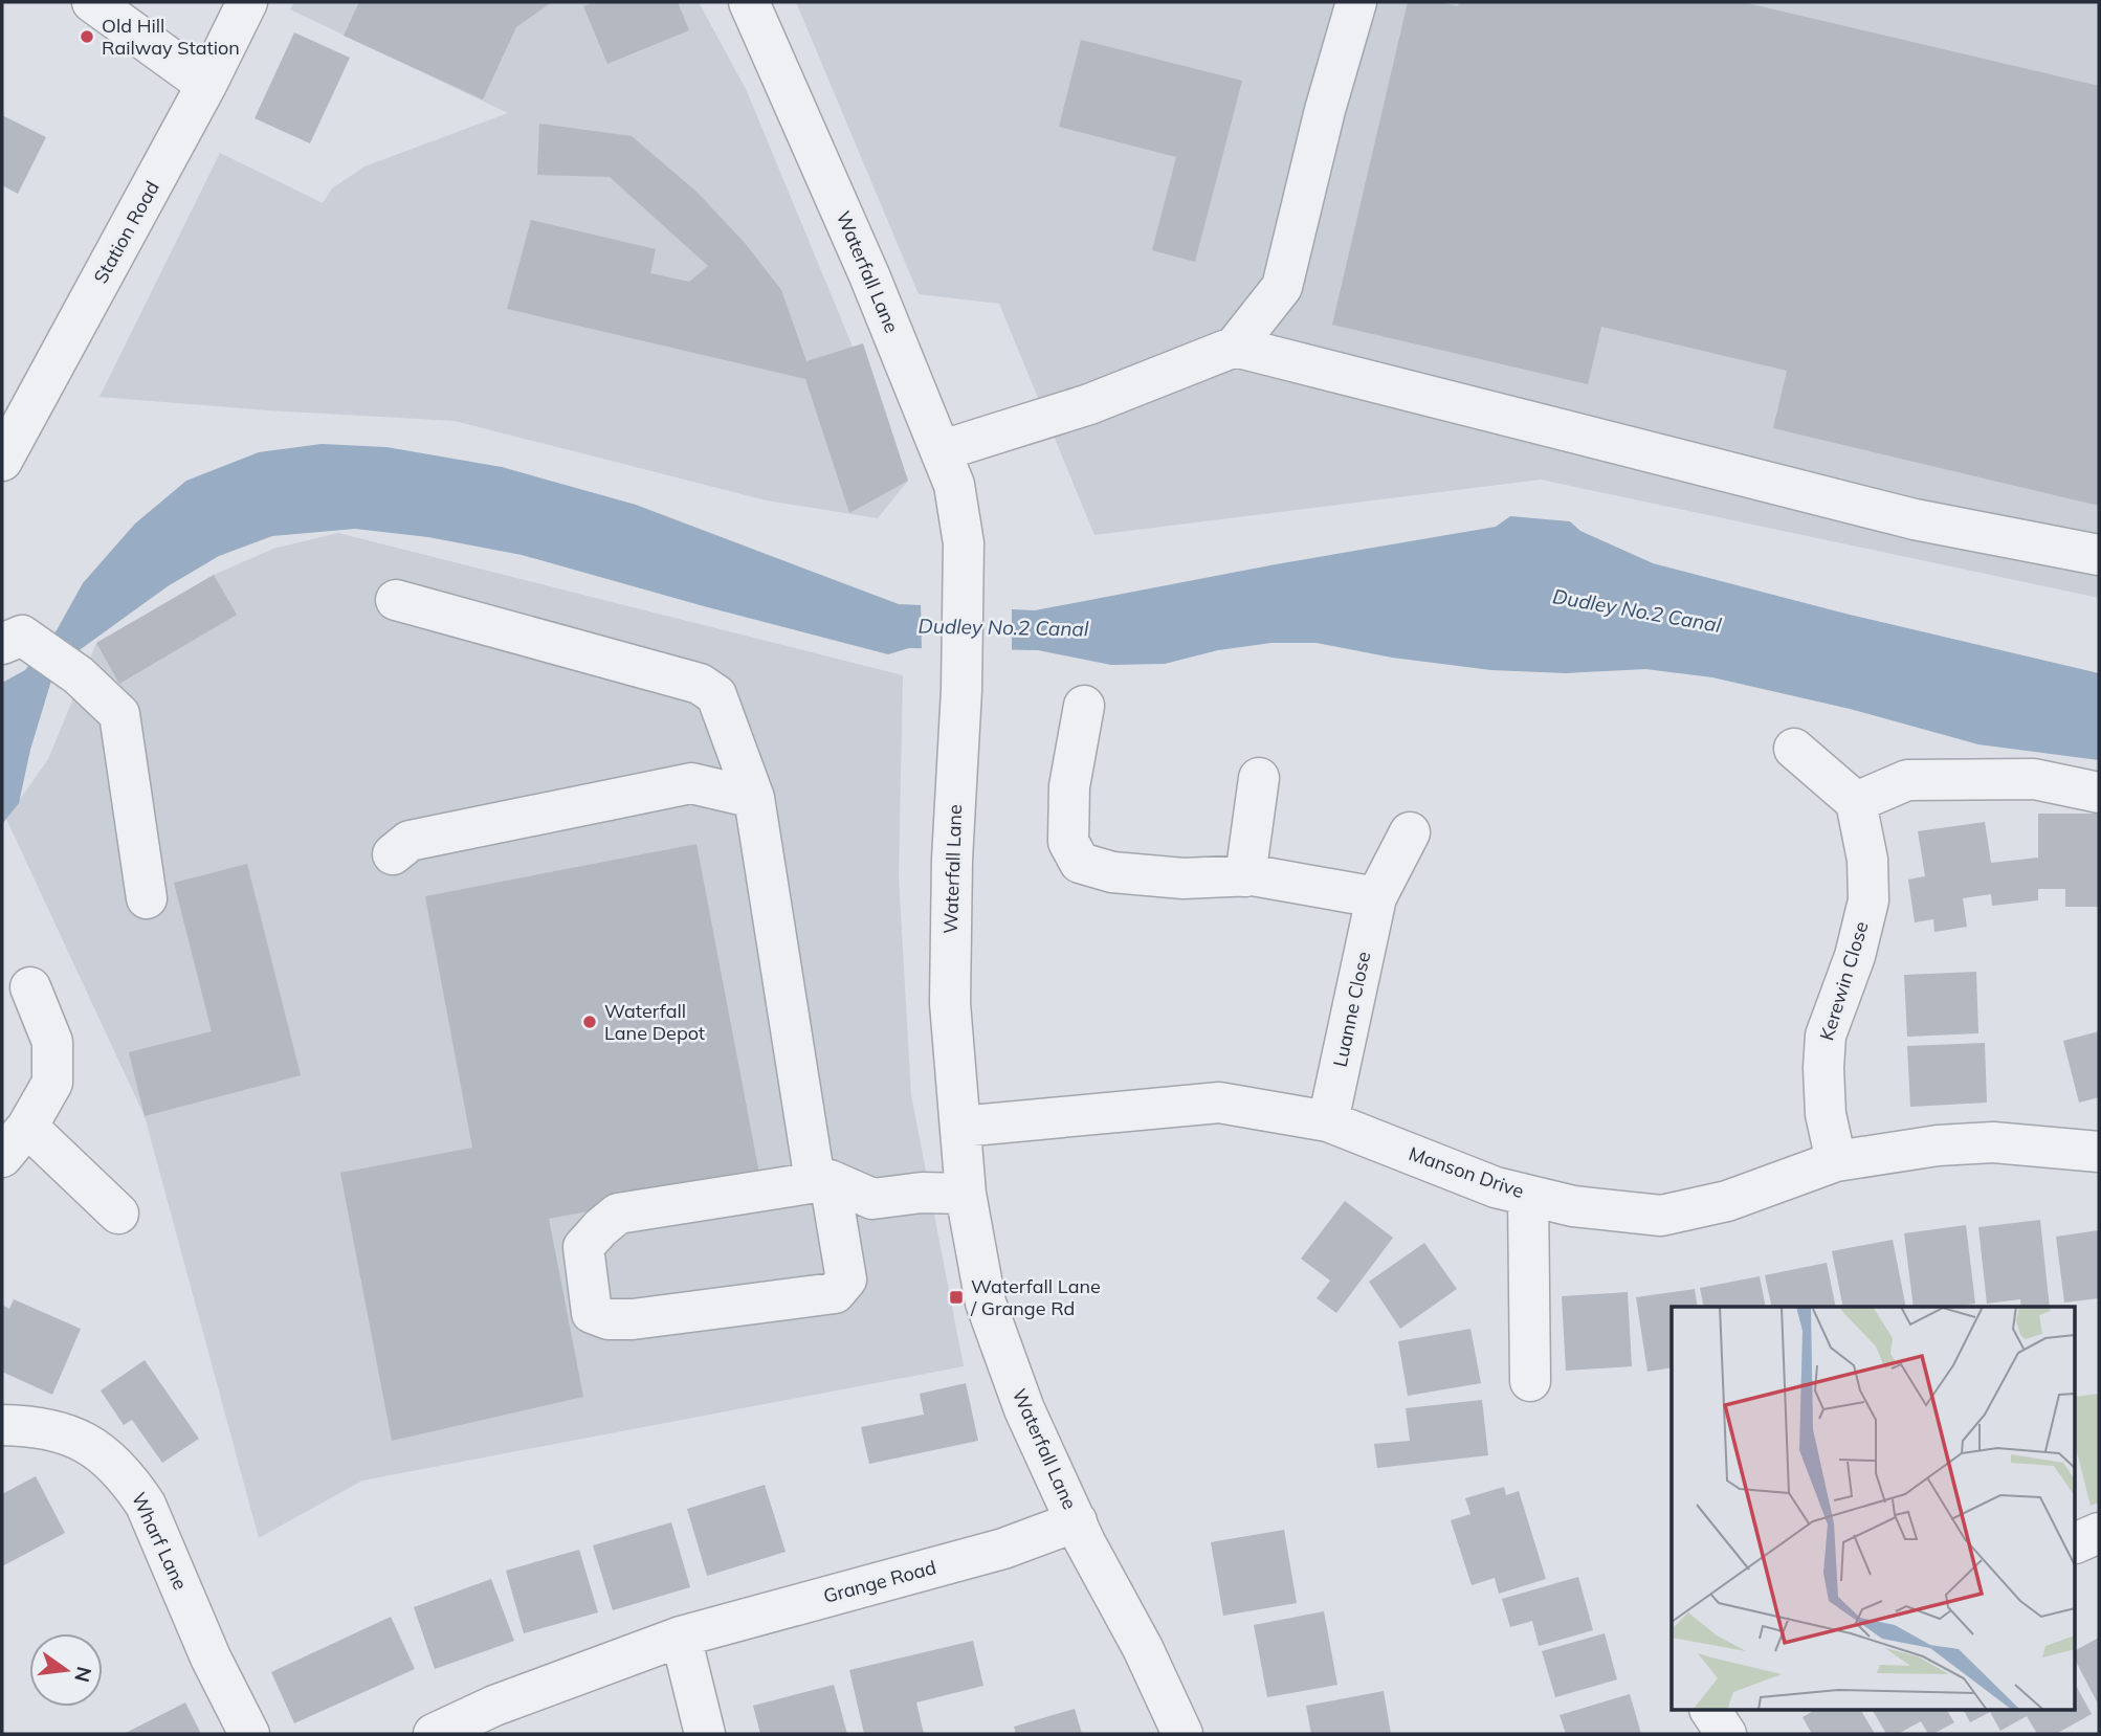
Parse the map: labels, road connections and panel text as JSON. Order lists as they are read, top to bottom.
{
  "streets": {
    "street": [
      "Station Road",
      "Waterfall Lane",
      "Kerewin Close",
      "Luanne Close",
      "Manson Drive",
      "Wharf Lane",
      "Grange Road"
    ]
  },
  "crossings": [
    ["Waterfall Lane", "Manson Drive"],
    ["Waterfall Lane", "Grange Road"],
    ["Kerewin Close", "Manson Drive"],
    ["Luanne Close", "Manson Drive"]
  ],
  "water": ["Dudley No.2 Canal"],
  "places": {
    "other": ["Old Hill Railway Station", "Waterfall Lane Depot"],
    "transit": ["Waterfall Lane / Grange Rd"]
  },
  "north": "right"
}
